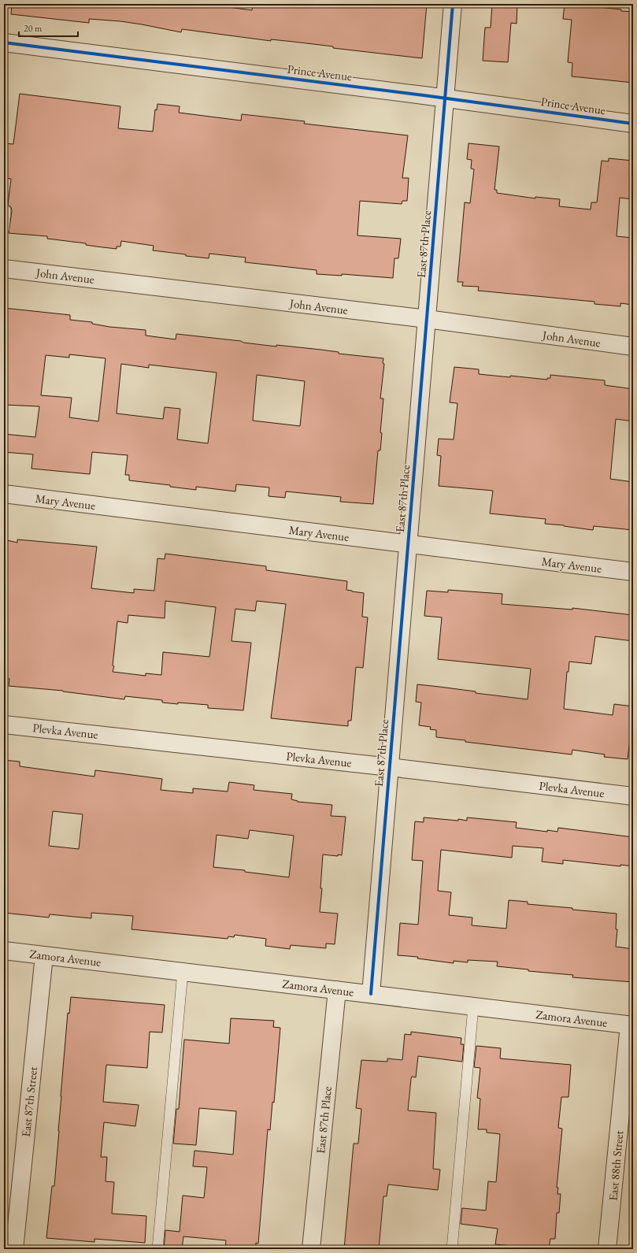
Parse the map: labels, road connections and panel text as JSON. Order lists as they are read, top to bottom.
{
  "streets": {
    "street": [
      "Prince Avenue",
      "East 87th Place",
      "John Avenue",
      "Mary Avenue",
      "Plevka Avenue",
      "Zamora Avenue",
      "East 87th Street",
      "East 88th Street"
    ]
  },
  "crossings": [
    ["Prince Avenue", "East 87th Place"],
    ["East 87th Place", "John Avenue"],
    ["East 87th Place", "Mary Avenue"],
    ["East 87th Place", "Plevka Avenue"],
    ["East 87th Place", "Zamora Avenue"],
    ["Zamora Avenue", "East 87th Street"],
    ["Zamora Avenue", "East 88th Street"]
  ],
  "scale_bar": "20 m"
}
